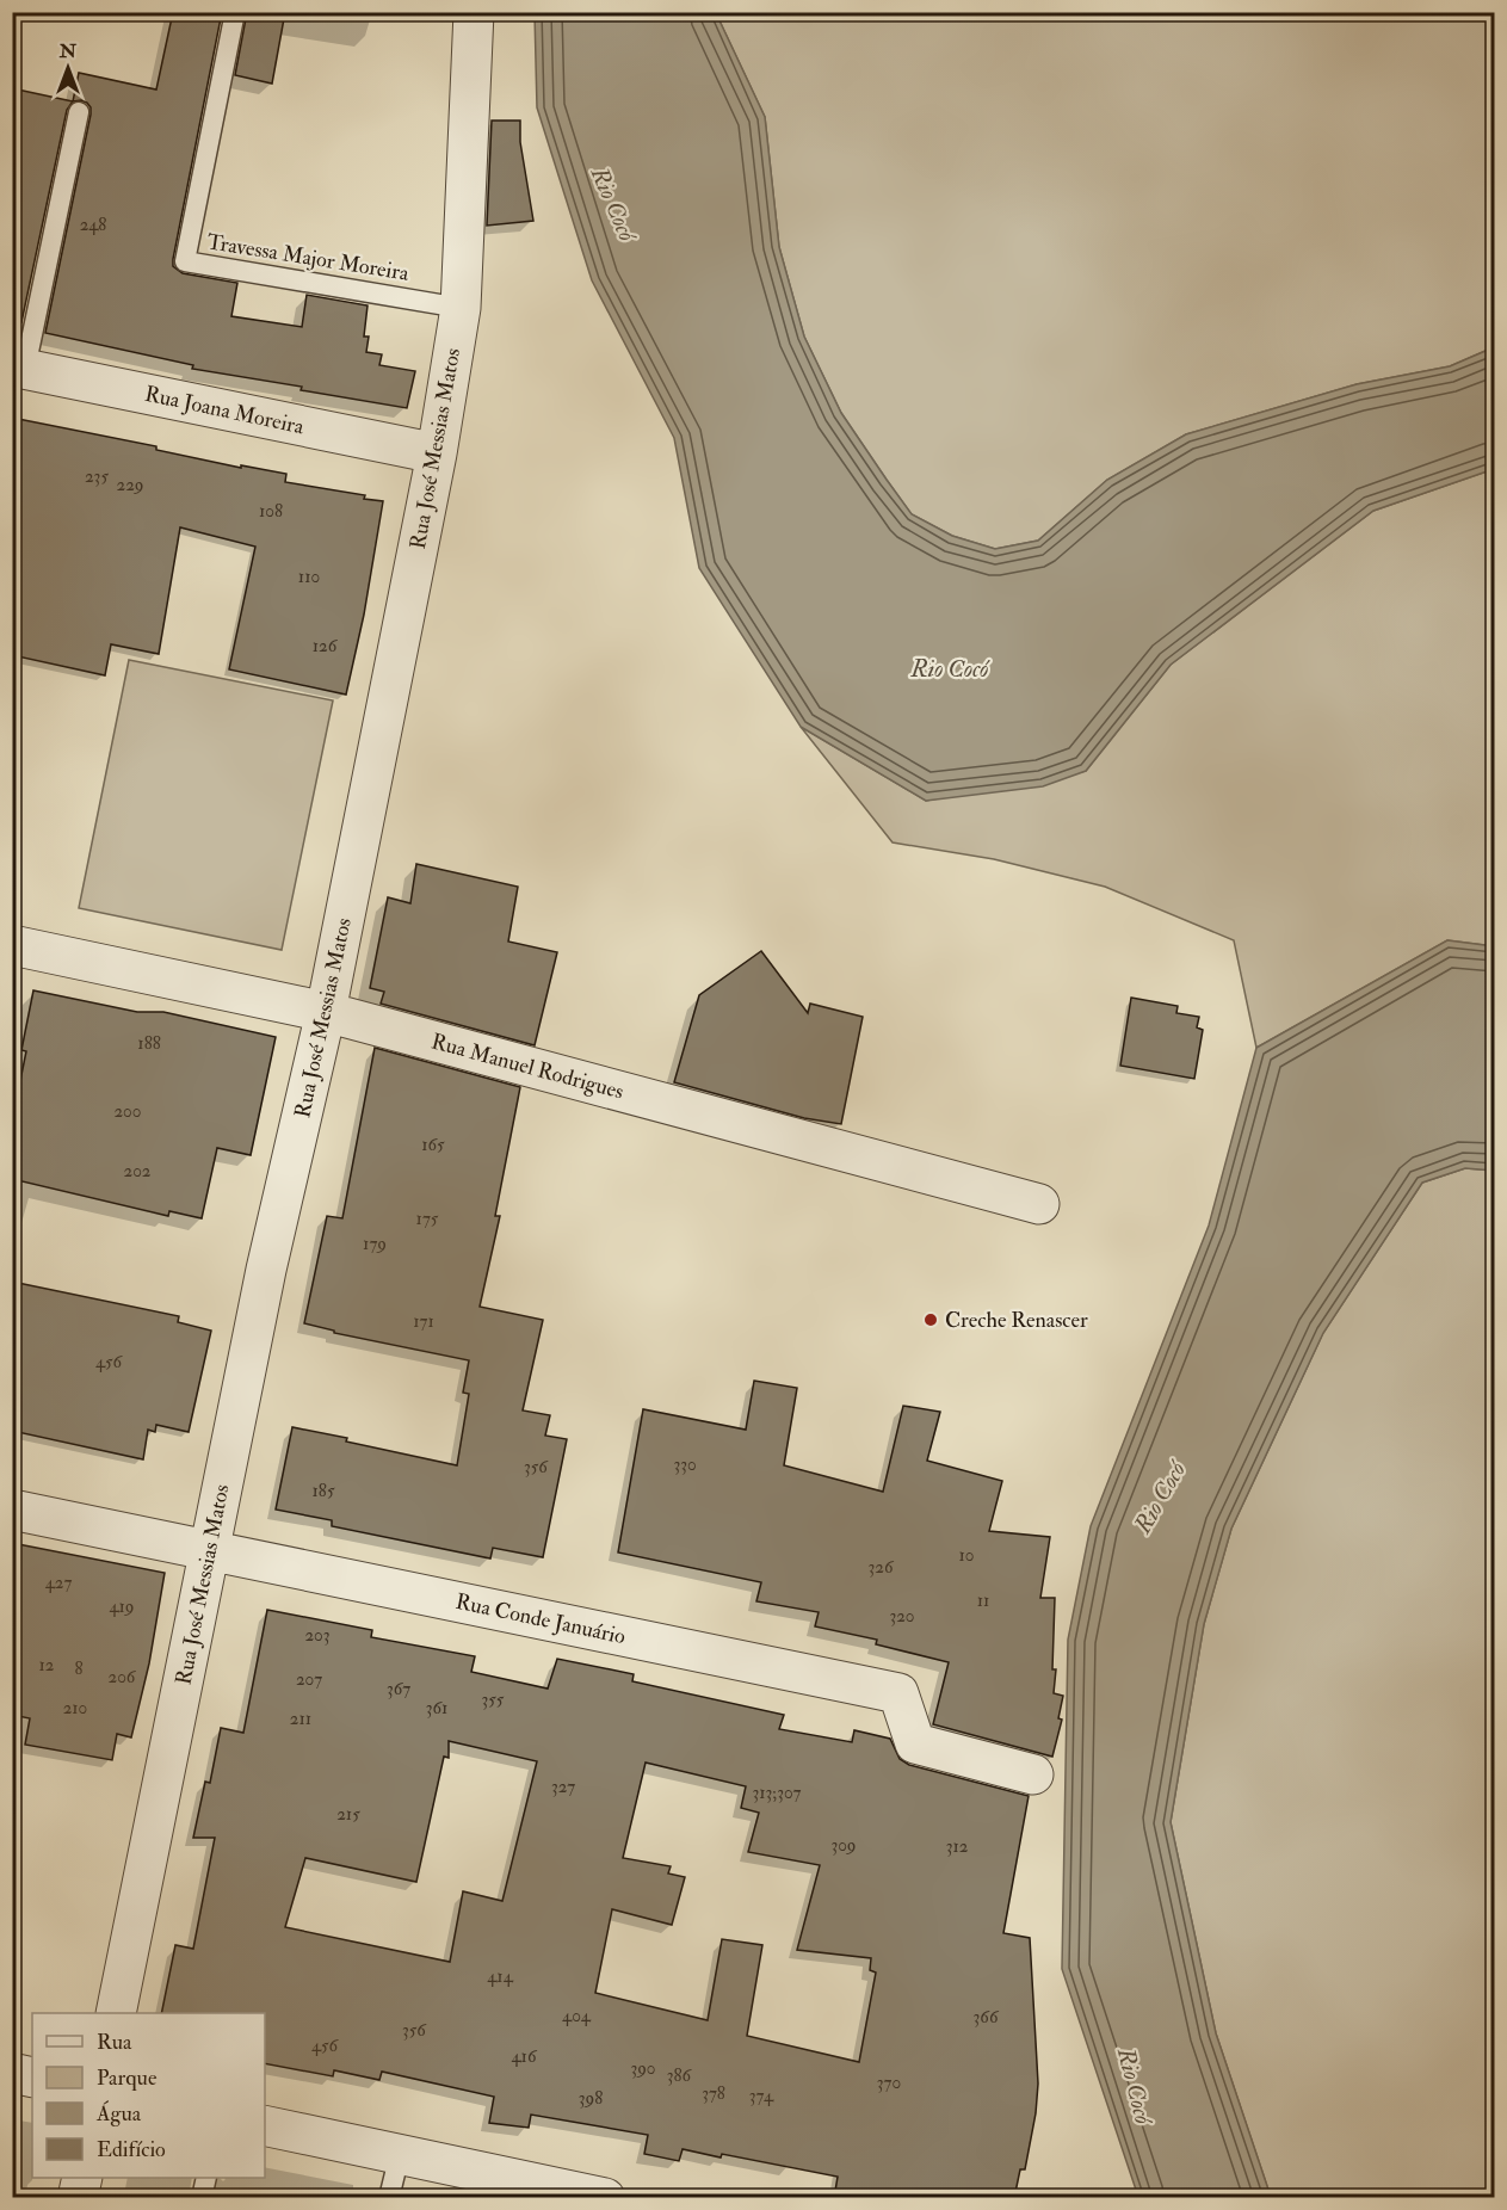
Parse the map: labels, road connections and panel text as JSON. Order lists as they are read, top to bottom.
{
  "streets": {
    "street": [
      "Rua Joana Moreira",
      "Rua José Messias Matos",
      "Rua Manuel Rodrigues",
      "Rua Conde Januário"
    ],
    "lane": ["Travessa Major Moreira"]
  },
  "crossings": [
    ["Travessa Major Moreira", "Rua José Messias Matos"],
    ["Rua Joana Moreira", "Rua José Messias Matos"],
    ["Rua José Messias Matos", "Rua Manuel Rodrigues"],
    ["Rua José Messias Matos", "Rua Conde Januário"]
  ],
  "water": ["Rio Cocó"],
  "places": ["Creche Renascer"],
  "house_numbers": [
    "248",
    "235",
    "229",
    "108",
    "110",
    "126",
    "188",
    "200",
    "165",
    "202",
    "175",
    "179",
    "171",
    "456",
    "330",
    "356",
    "185",
    "10",
    "326",
    "427",
    "11",
    "419",
    "320",
    "203",
    "12",
    "8",
    "206",
    "207",
    "367",
    "355",
    "210",
    "361",
    "211",
    "327",
    "313;307",
    "215",
    "309",
    "312",
    "414",
    "404",
    "366",
    "356",
    "456",
    "416",
    "390",
    "386",
    "370",
    "378",
    "374",
    "398"
  ],
  "legend": [
    "Rua",
    "Parque",
    "Água",
    "Edifício"
  ],
  "north": "top"
}
